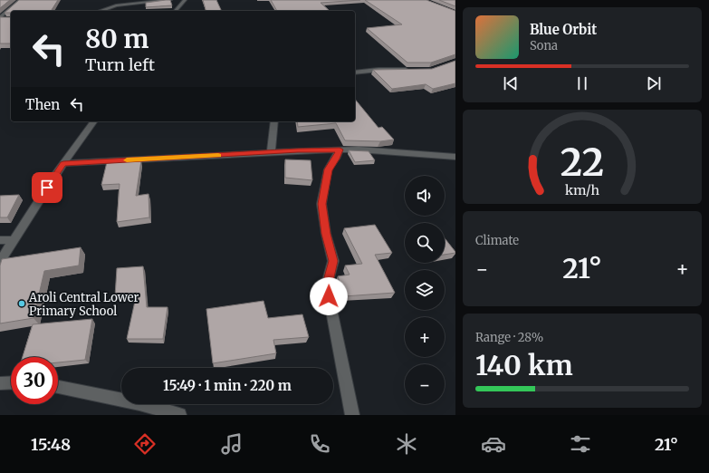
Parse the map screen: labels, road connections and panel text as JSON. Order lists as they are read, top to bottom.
{
  "places": ["Aroli Central Lower Primary School"],
  "page": {
    "turn": ["80 m", "Turn left"],
    "song": ["Blue Orbit", "Sona"],
    "then": "Then",
    "map_buttons": ["+", "−"],
    "tile": [
      "Climate",
      ["Range · 28%", "140 km"]
    ],
    "heat": ["−", "21°", "+"],
    "limit": "30",
    "trip": "15:49 · 1 min · 220 m",
    "tabs": ["15:48", "21°"],
    "gauge": ["22", "km/h"]
  }
}
